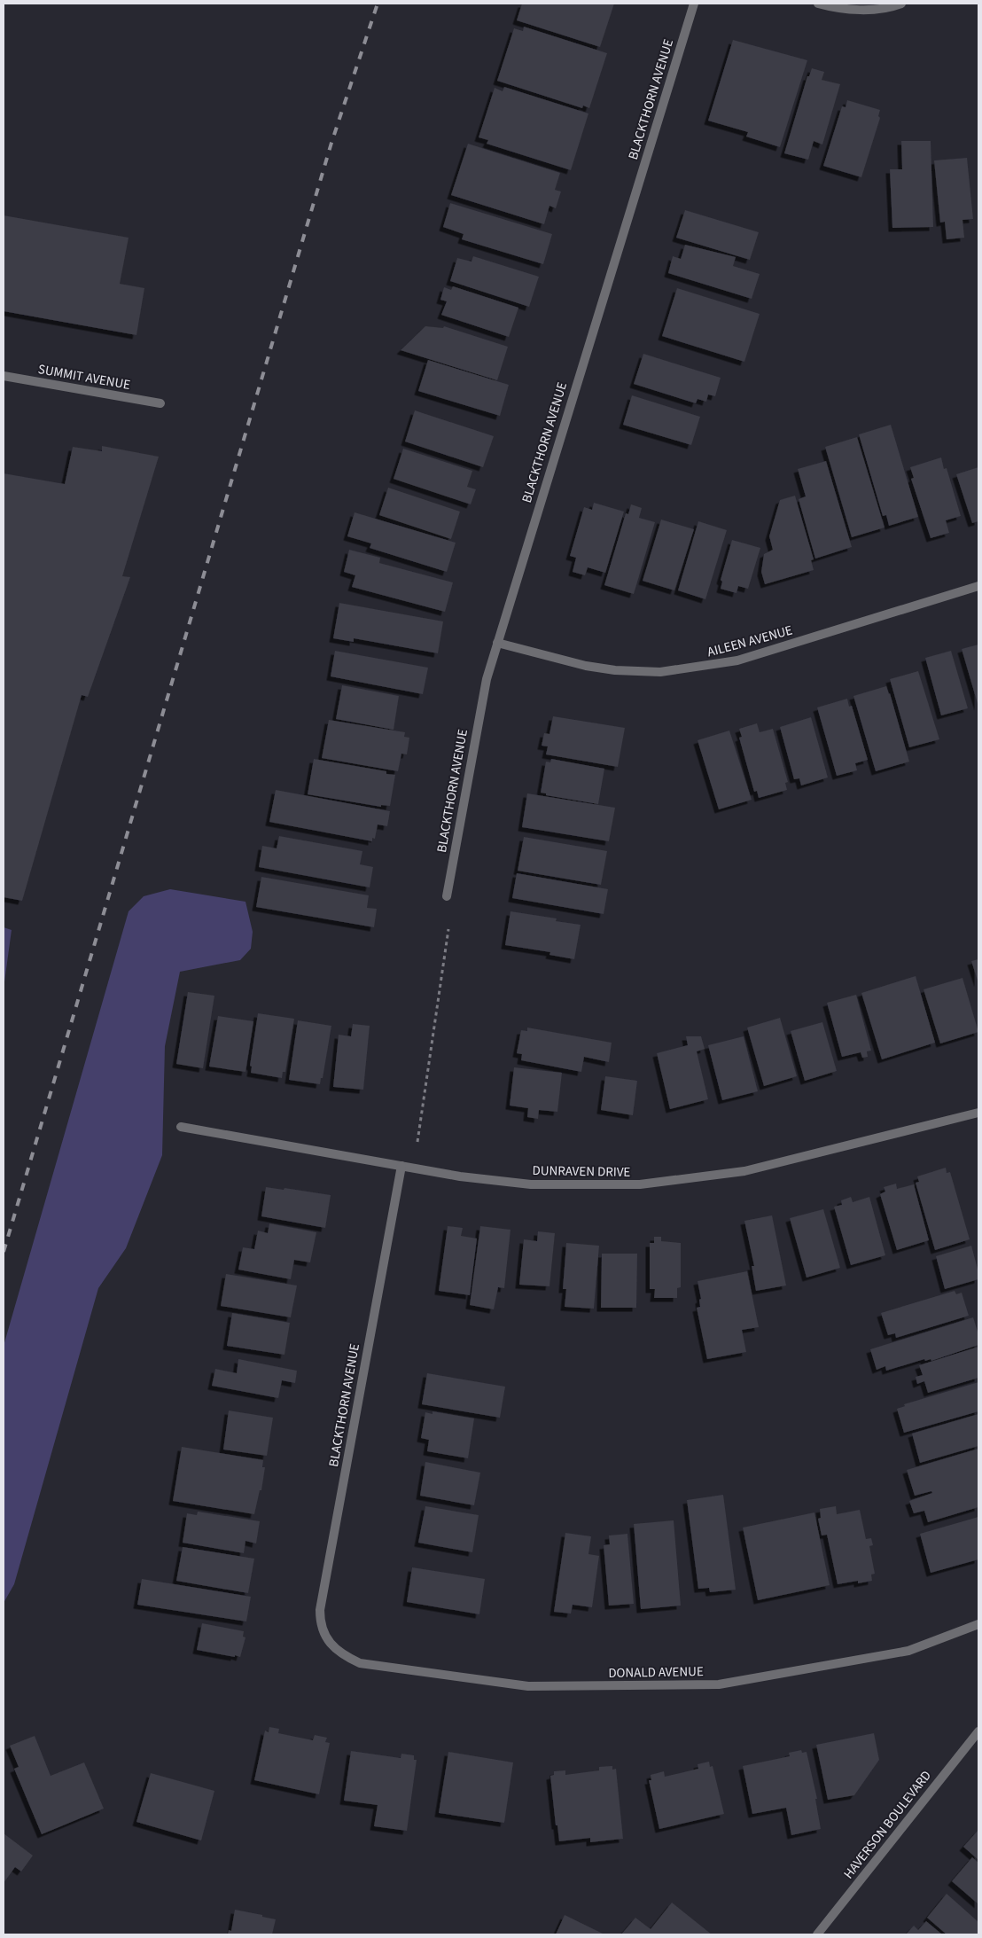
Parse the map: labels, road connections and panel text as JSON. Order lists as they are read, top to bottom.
{
  "streets": {
    "street": [
      "BLACKTHORN AVENUE",
      "SUMMIT AVENUE",
      "AILEEN AVENUE",
      "DUNRAVEN DRIVE",
      "DONALD AVENUE",
      "HAVERSON BOULEVARD"
    ]
  },
  "crossings": [
    ["BLACKTHORN AVENUE", "AILEEN AVENUE"],
    ["BLACKTHORN AVENUE", "DUNRAVEN DRIVE"],
    ["BLACKTHORN AVENUE", "DONALD AVENUE"]
  ]
}
